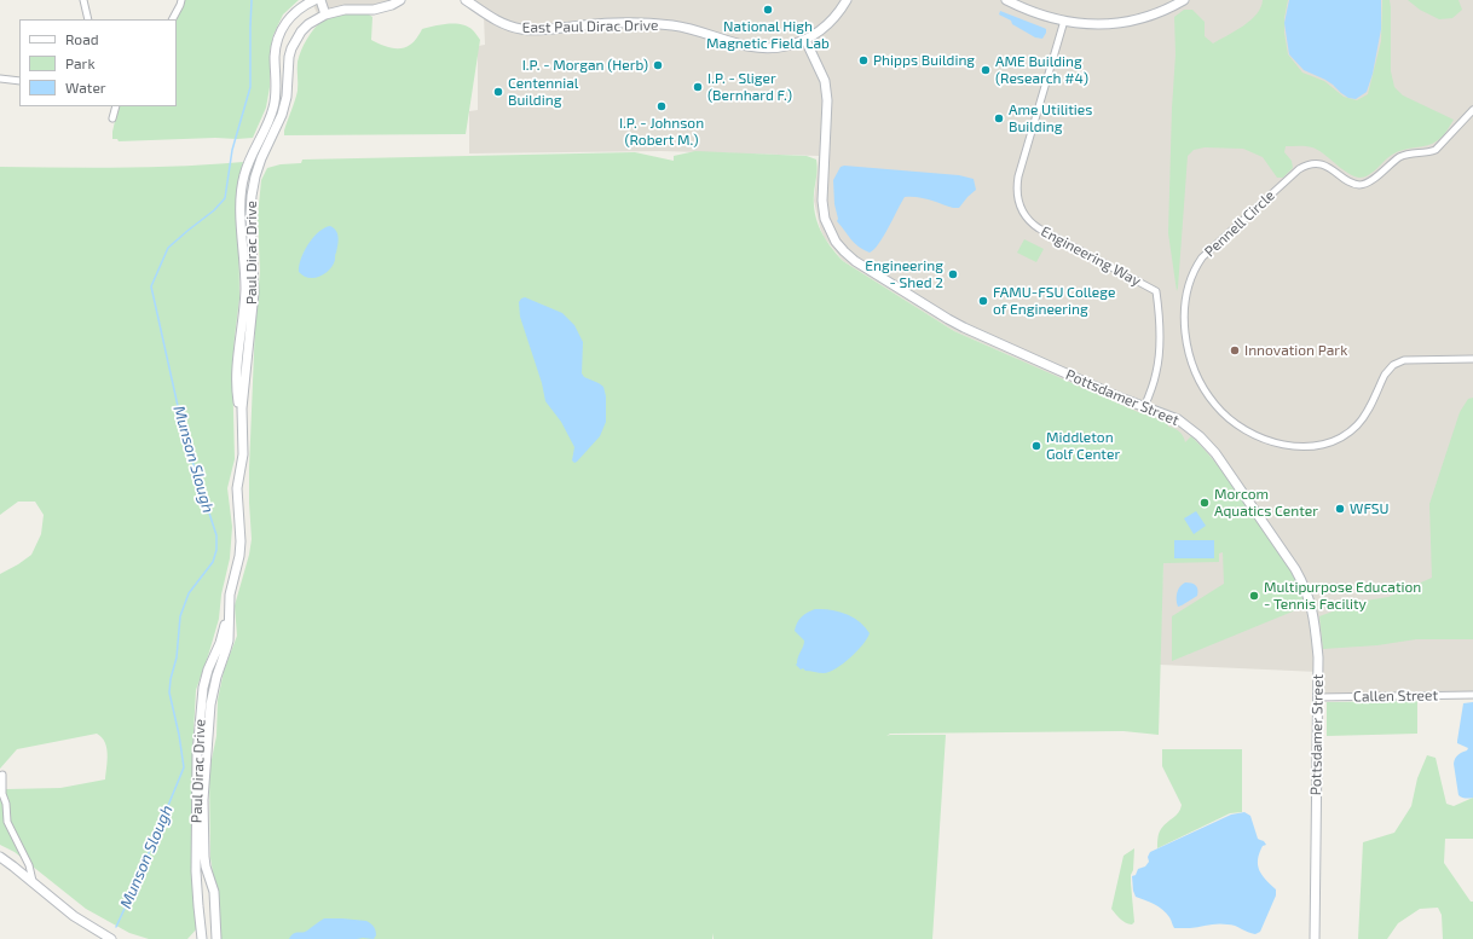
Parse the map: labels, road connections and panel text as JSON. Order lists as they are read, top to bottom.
{
  "streets": {
    "street": [
      "East Paul Dirac Drive",
      "Pennell Circle",
      "Paul Dirac Drive",
      "Engineering Way",
      "Pottsdamer Street",
      "Callen Street"
    ]
  },
  "crossings": [
    ["East Paul Dirac Drive", "Pottsdamer Street"],
    ["Engineering Way", "Pottsdamer Street"],
    ["Pottsdamer Street", "Callen Street"]
  ],
  "water": ["Munson Slough"],
  "places": [
    "National High Magnetic Field Lab",
    "Phipps Building",
    "I.P. - Morgan (Herb)",
    "AME Building (Research #4)",
    "I.P. - Sliger (Bernhard F.)",
    "Centennial Building",
    "I.P. - Johnson (Robert M.)",
    "Ame Utilities Building",
    "Engineering - Shed 2",
    "FAMU-FSU College of Engineering",
    "Innovation Park",
    "Middleton Golf Center",
    "Morcom Aquatics Center",
    "WFSU",
    "Multipurpose Education - Tennis Facility"
  ],
  "legend": ["Road", "Park", "Water"]
}
